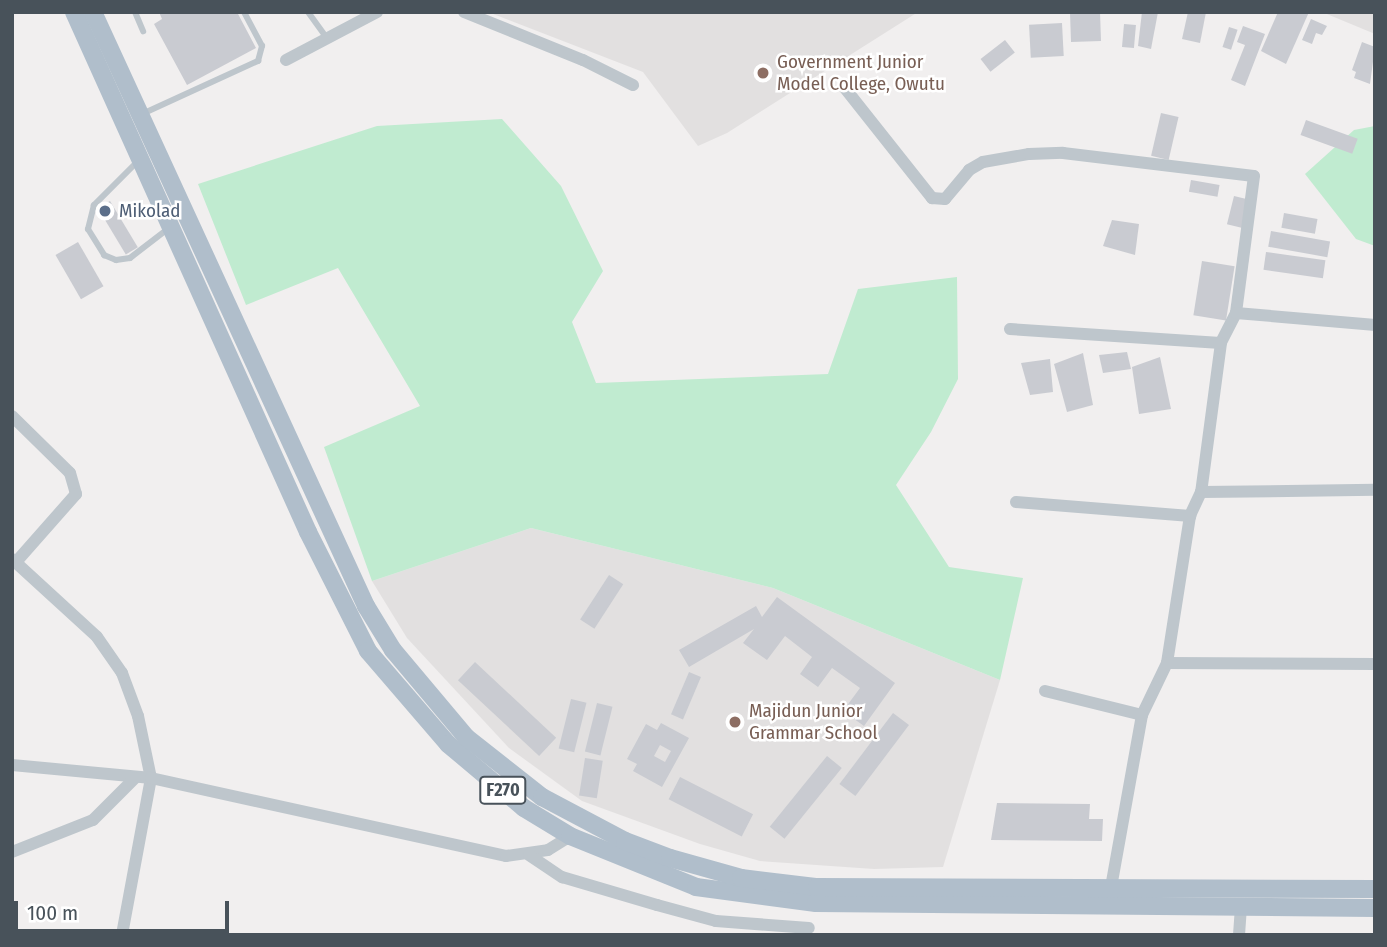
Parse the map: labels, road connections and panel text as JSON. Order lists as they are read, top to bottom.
{
  "streets": {
    "main road": ["F270"]
  },
  "places": ["Government Junior Model College, Owutu", "Mikolad", "Majidun Junior Grammar School"],
  "scale_bar": "100 m"
}
